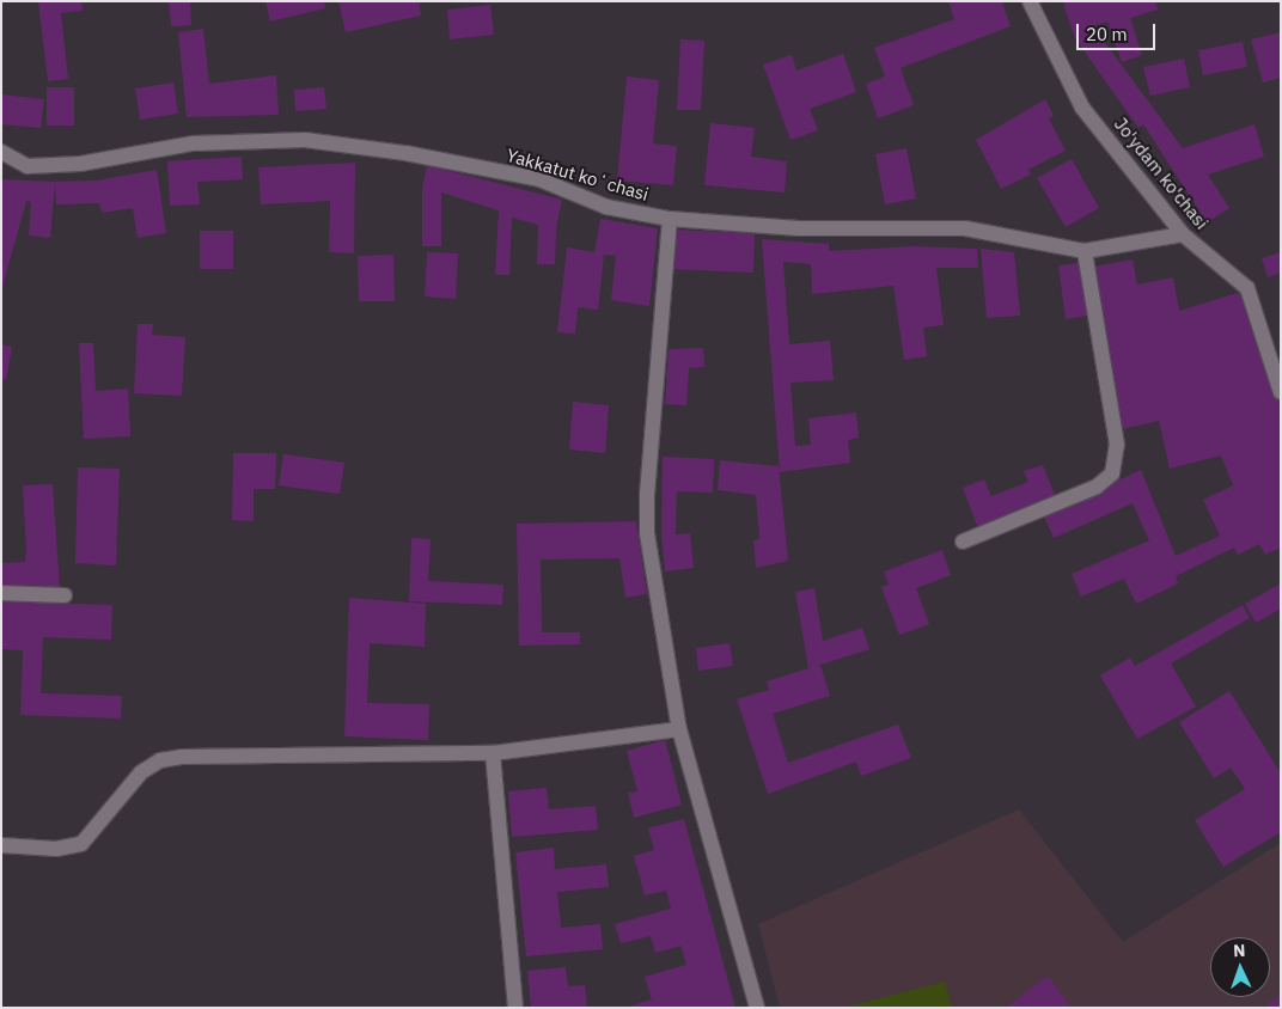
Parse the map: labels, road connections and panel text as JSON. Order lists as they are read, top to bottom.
{
  "streets": {
    "street": ["Jo'ydam ko'chasi", "Yakkatut koʻchasi"]
  },
  "crossings": [
    ["Jo'ydam ko'chasi", "Yakkatut koʻchasi"]
  ],
  "scale_bar": "20 m",
  "north": "top"
}
